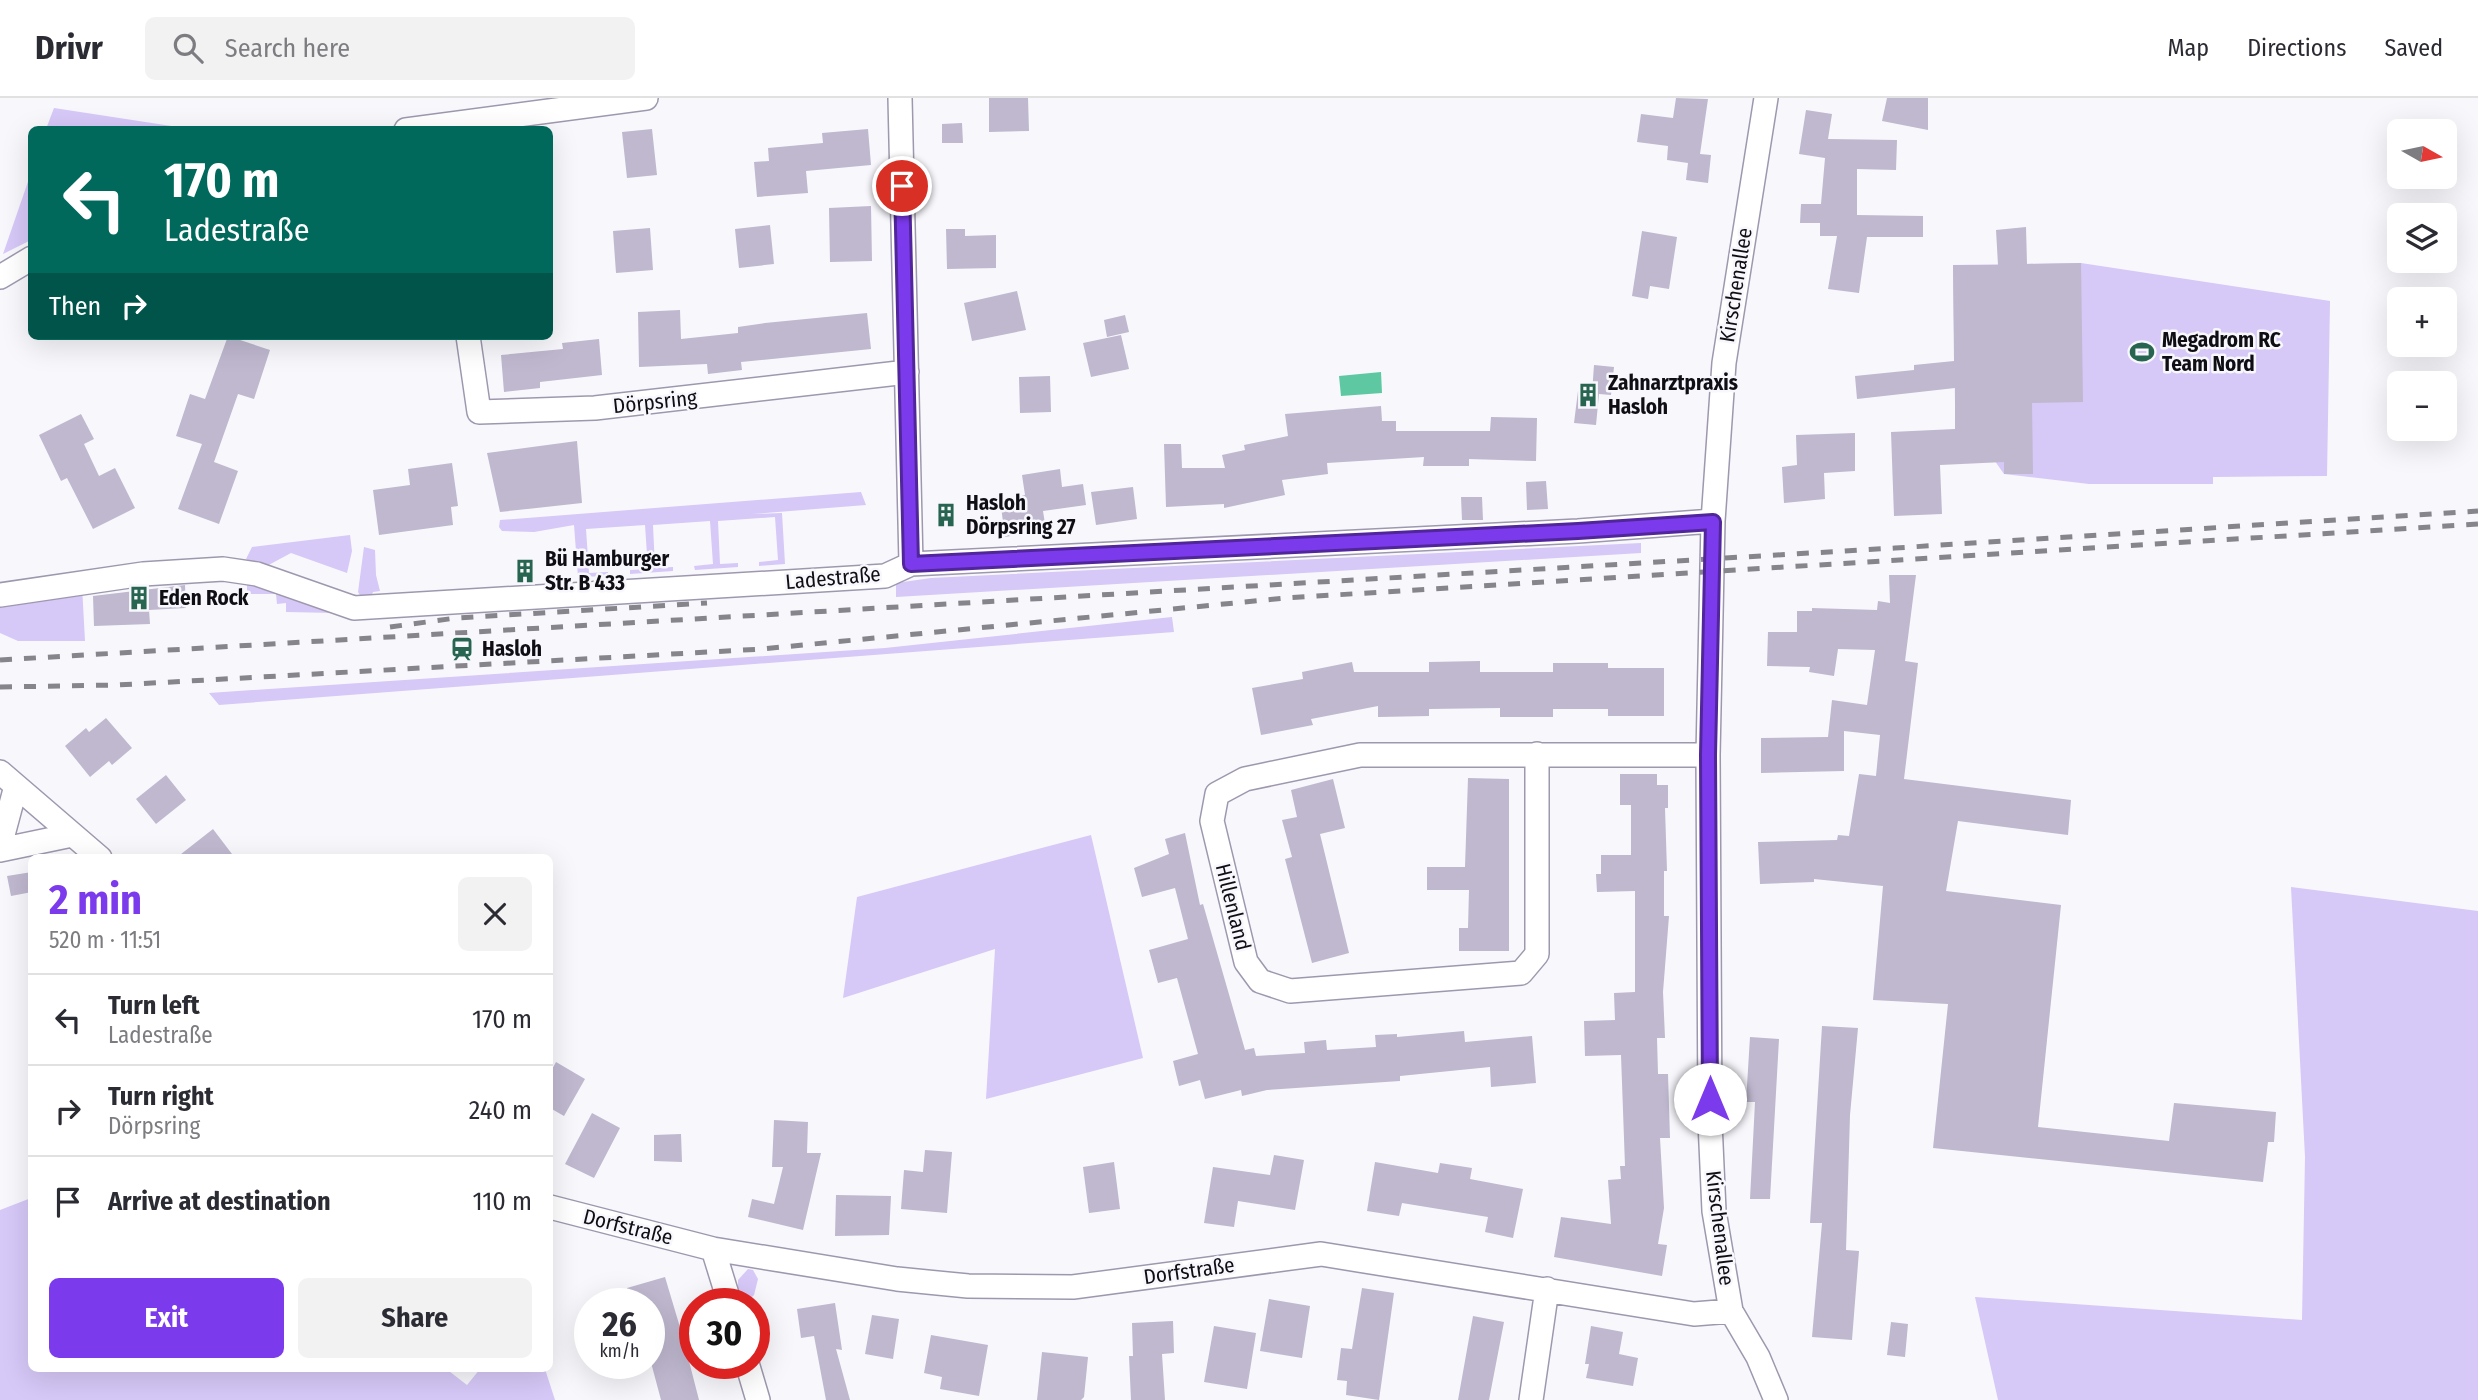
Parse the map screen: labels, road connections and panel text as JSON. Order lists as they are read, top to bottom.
{
  "streets": {
    "street": [
      "Kirschenallee",
      "Dörpsring",
      "Ladestraße",
      "Hillenland",
      "Dorfstraße"
    ]
  },
  "crossings": [
    ["Kirschenallee", "Ladestraße"],
    ["Kirschenallee", "Hillenland"],
    ["Kirschenallee", "Dorfstraße"]
  ],
  "places": {
    "sports": ["Megadrom RC Team Nord"],
    "building": [
      "Zahnarztpraxis Hasloh",
      "Hasloh Dörpsring 27",
      "Bü Hamburger Str. B 433",
      "Eden Rock"
    ],
    "station": ["Hasloh"]
  },
  "north": "right",
  "page": {
    "header": "Drivr",
    "search": "Search here",
    "nav": ["Map", "Directions", "Saved"],
    "map_buttons": ["+", "−"],
    "turn": ["170 m", "Ladestraße"],
    "then": "Then",
    "heading": ["2 min", "520 m · 11:51"],
    "list": [
      {
        "name": "Turn left",
        "note": "Ladestraße",
        "value": "170 m"
      },
      {
        "name": "Turn right",
        "note": "Dörpsring",
        "value": "240 m"
      },
      {
        "name": "Arrive at destination",
        "value": "110 m"
      }
    ],
    "buttons": ["Exit", "Share"],
    "speed": "26 km/h",
    "limit": "30"
  }
}
